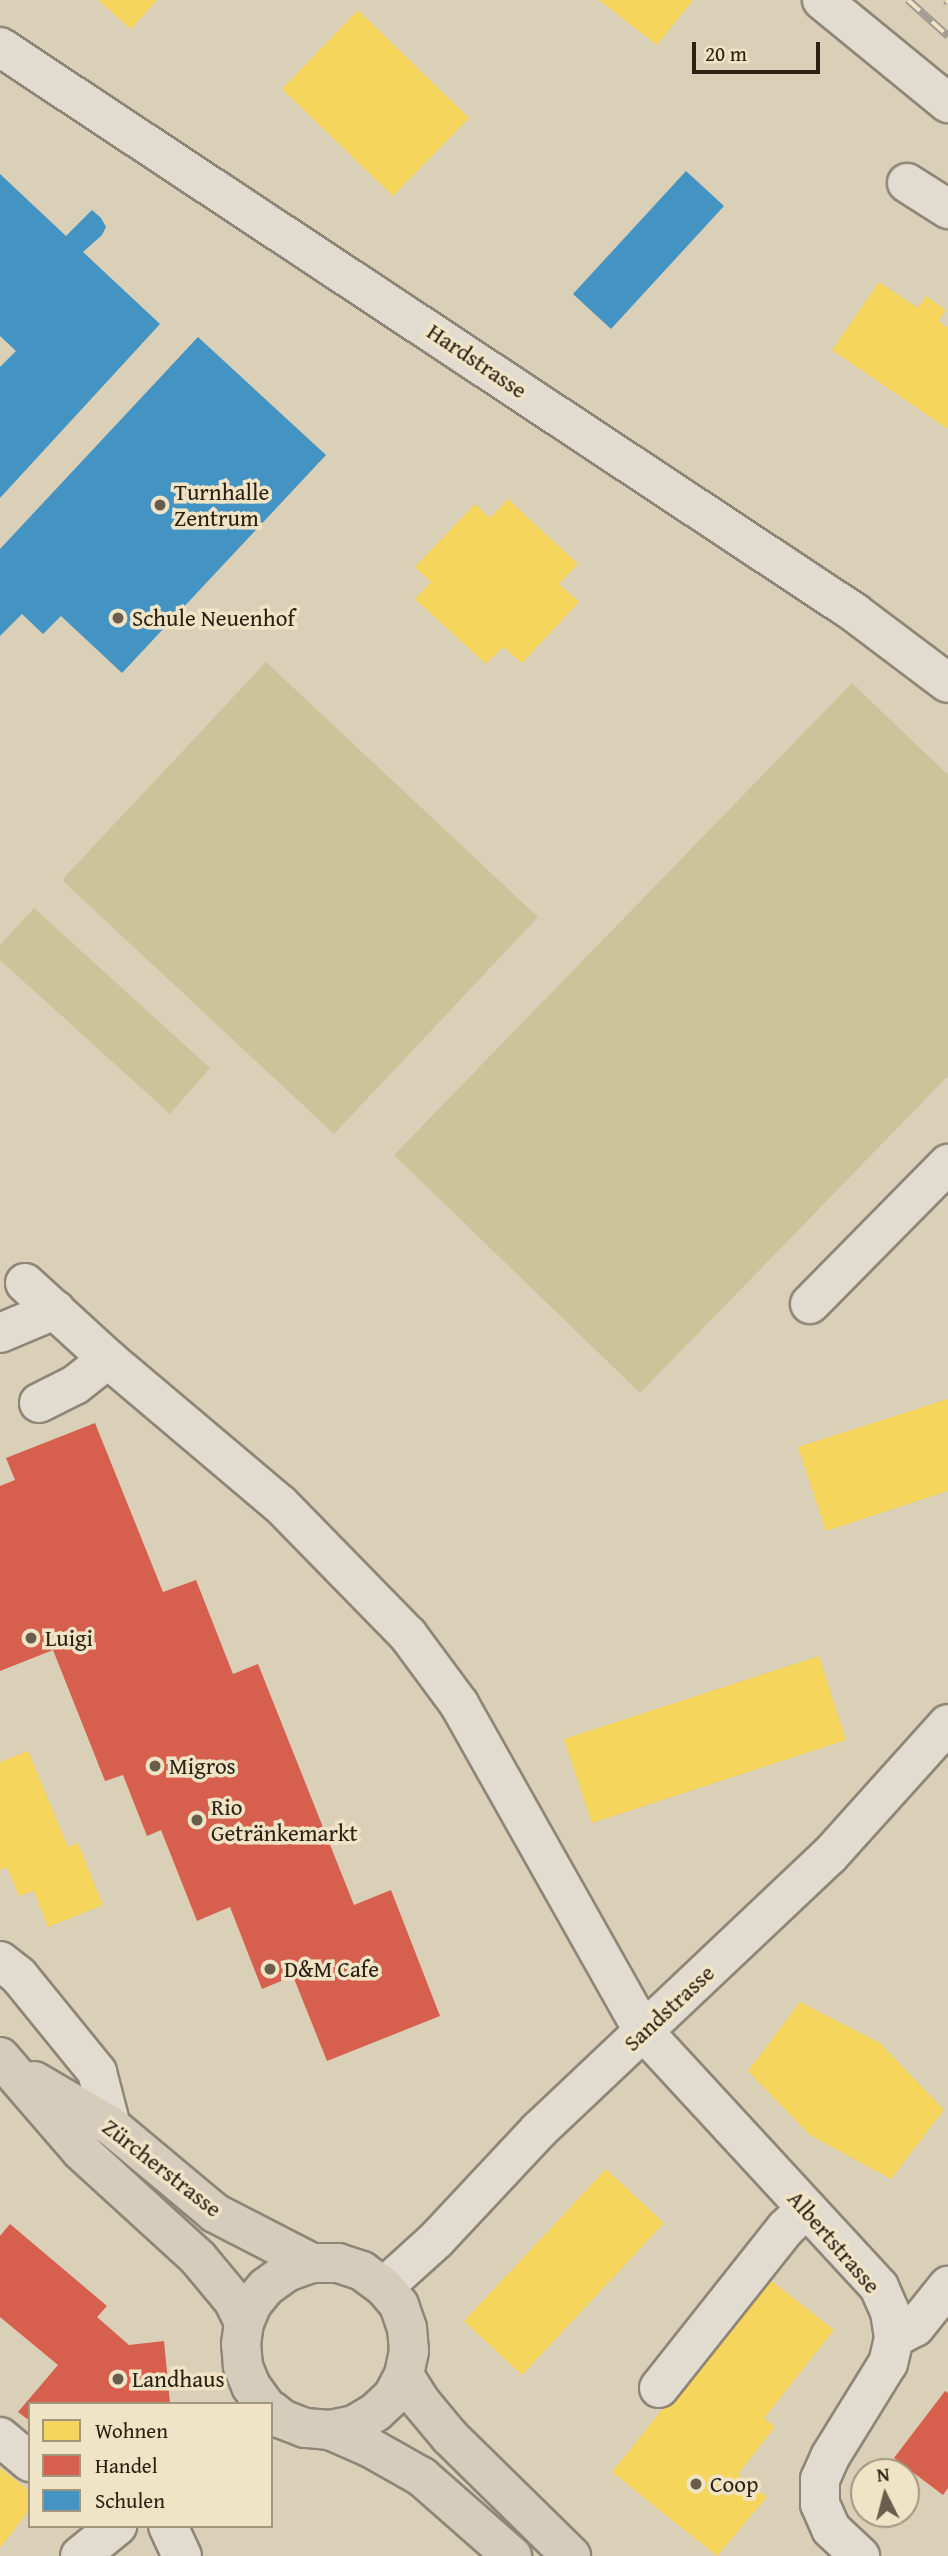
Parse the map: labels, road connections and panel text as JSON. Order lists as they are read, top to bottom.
{
  "streets": {
    "main road": ["Zürcherstrasse"],
    "street": ["Hardstrasse", "Sandstrasse", "Albertstrasse"]
  },
  "crossings": [
    ["Sandstrasse", "Albertstrasse"]
  ],
  "places": [
    "Turnhalle Zentrum",
    "Schule Neuenhof",
    "Luigi",
    "Migros",
    "Rio Getränkemarkt",
    "D&M Cafe",
    "Landhaus",
    "Coop"
  ],
  "legend": ["Wohnen", "Handel", "Schulen"],
  "scale_bar": "20 m",
  "north": "top"
}
